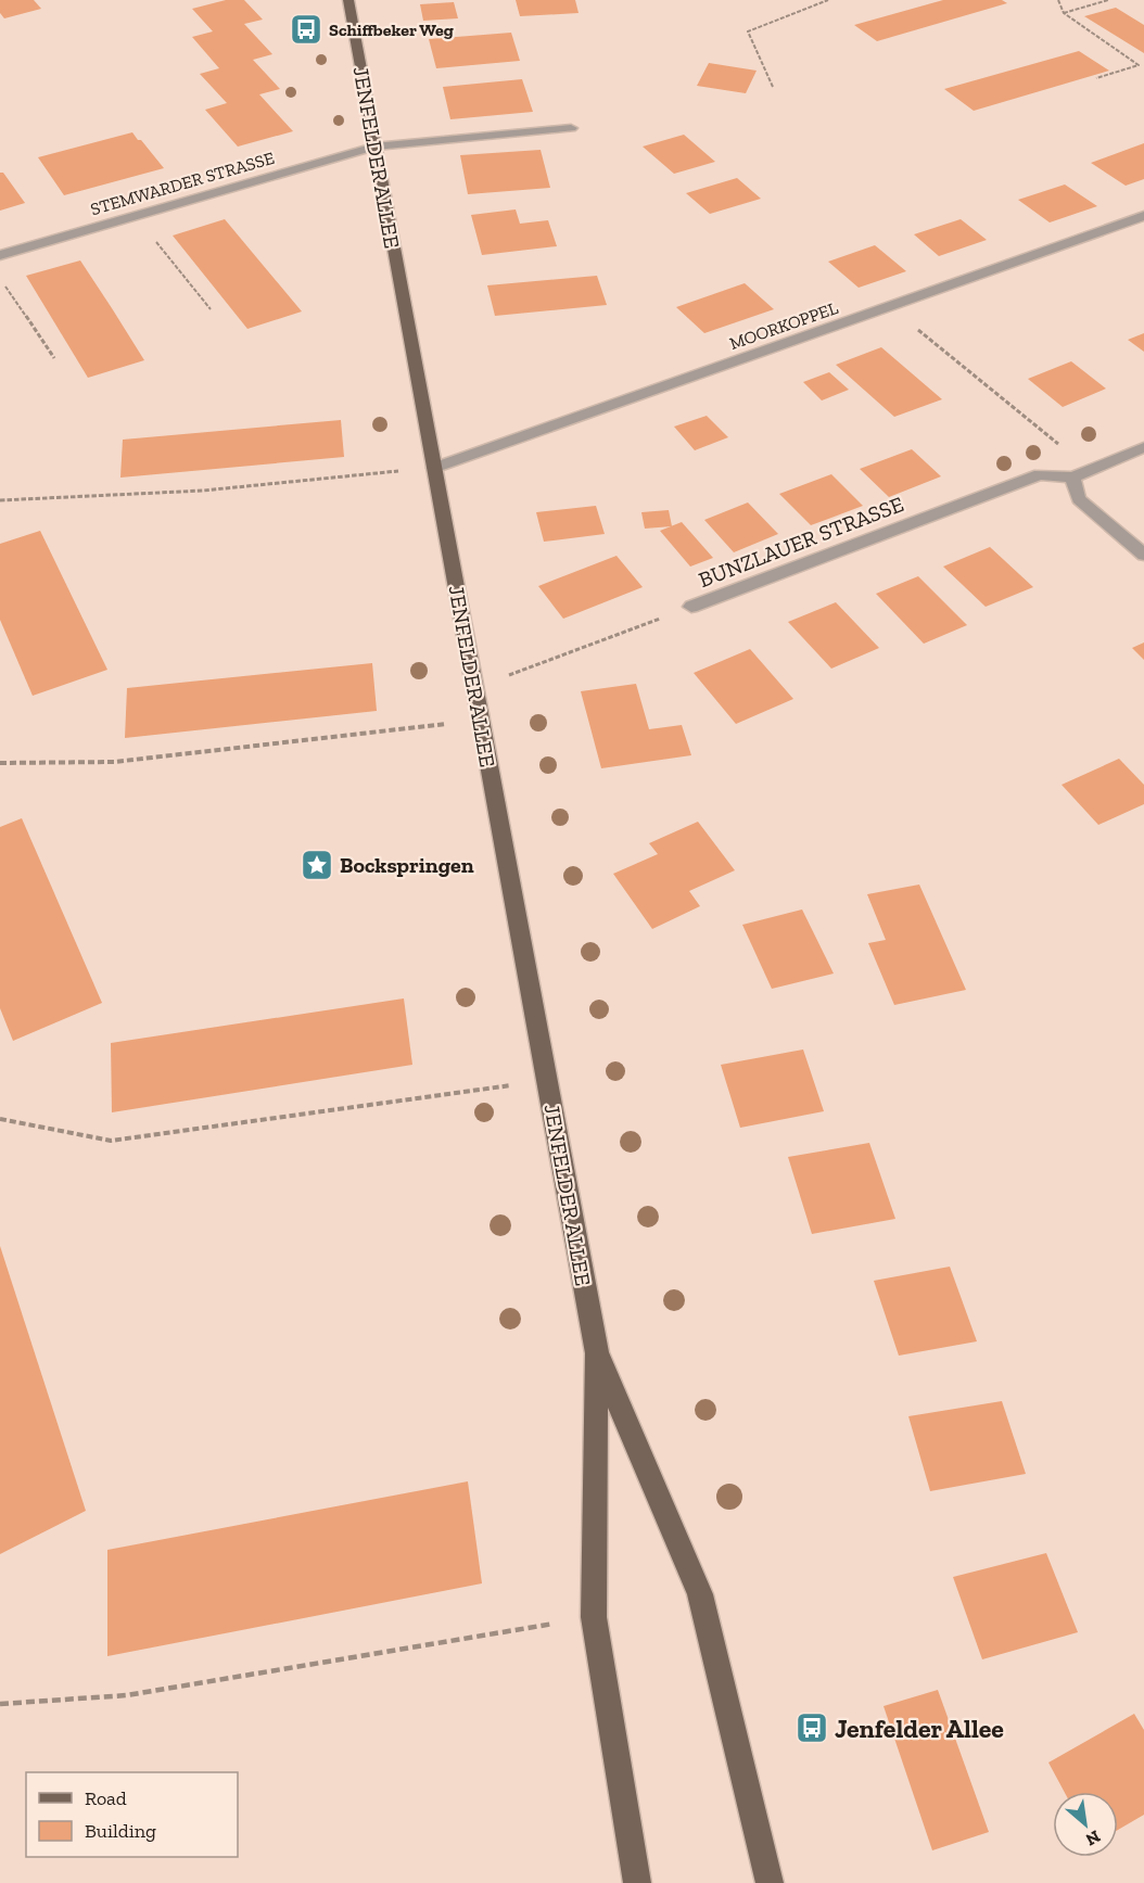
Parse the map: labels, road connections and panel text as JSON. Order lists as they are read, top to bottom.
{
  "streets": {
    "main road": ["JENFELDER ALLEE"],
    "street": ["STEMWARDER STRASSE", "MOORKOPPEL", "BUNZLAUER STRASSE"]
  },
  "crossings": [
    ["JENFELDER ALLEE", "STEMWARDER STRASSE"],
    ["JENFELDER ALLEE", "MOORKOPPEL"],
    ["JENFELDER ALLEE", "BUNZLAUER STRASSE"]
  ],
  "places": {
    "bus stop": ["Schiffbeker Weg", "Jenfelder Allee"],
    "place": ["Bockspringen"]
  },
  "legend": ["Road", "Building"],
  "north": "bottom right"
}
